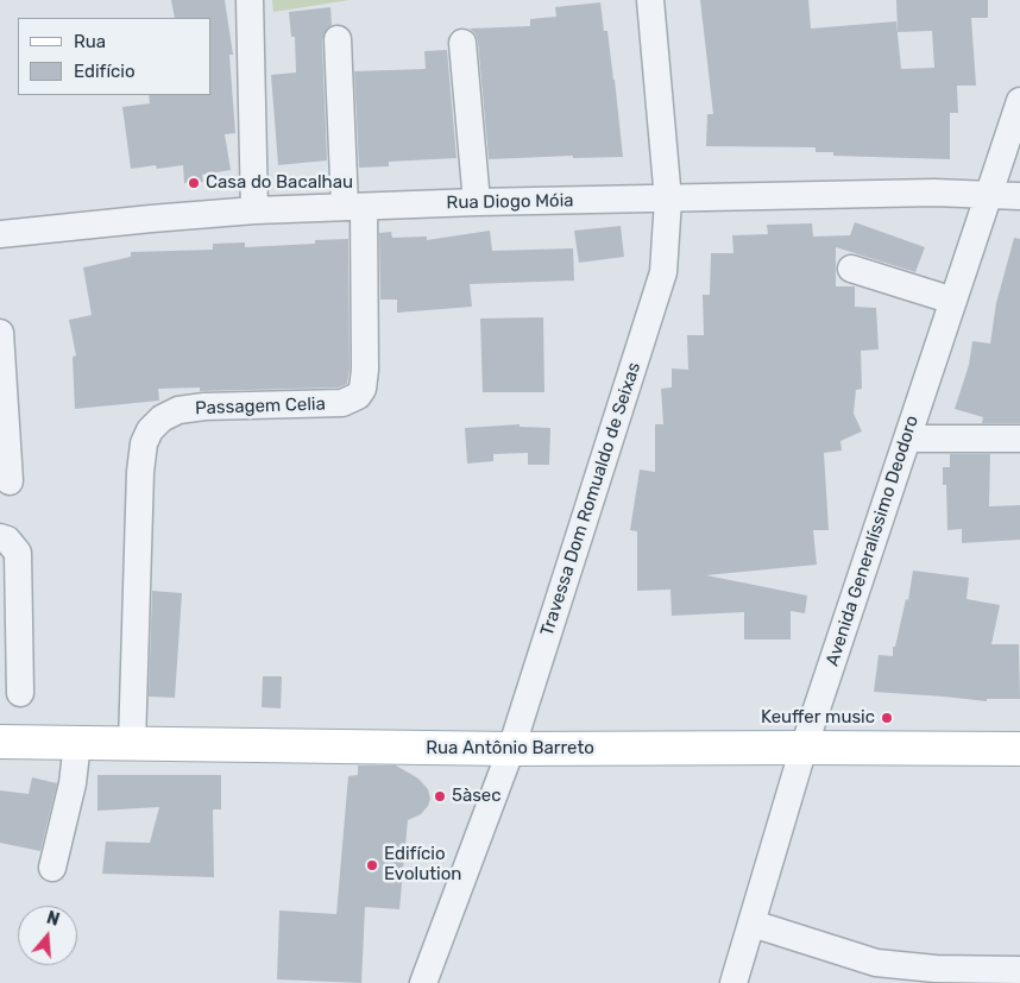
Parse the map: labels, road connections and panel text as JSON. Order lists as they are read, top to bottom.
{
  "streets": {
    "main road": ["Rua Antônio Barreto"],
    "street": [
      "Rua Diogo Móia",
      "Passagem Celia",
      "Travessa Dom Romualdo de Seixas",
      "Avenida Generalíssimo Deodoro"
    ]
  },
  "crossings": [
    ["Rua Diogo Móia", "Passagem Celia"],
    ["Rua Diogo Móia", "Travessa Dom Romualdo de Seixas"],
    ["Rua Diogo Móia", "Avenida Generalíssimo Deodoro"],
    ["Passagem Celia", "Rua Antônio Barreto"],
    ["Travessa Dom Romualdo de Seixas", "Rua Antônio Barreto"],
    ["Avenida Generalíssimo Deodoro", "Rua Antônio Barreto"]
  ],
  "places": [
    "Casa do Bacalhau",
    "Keuffer music",
    "5àsec",
    "Edifício Evolution"
  ],
  "legend": ["Rua", "Edifício"],
  "north": "top"
}
